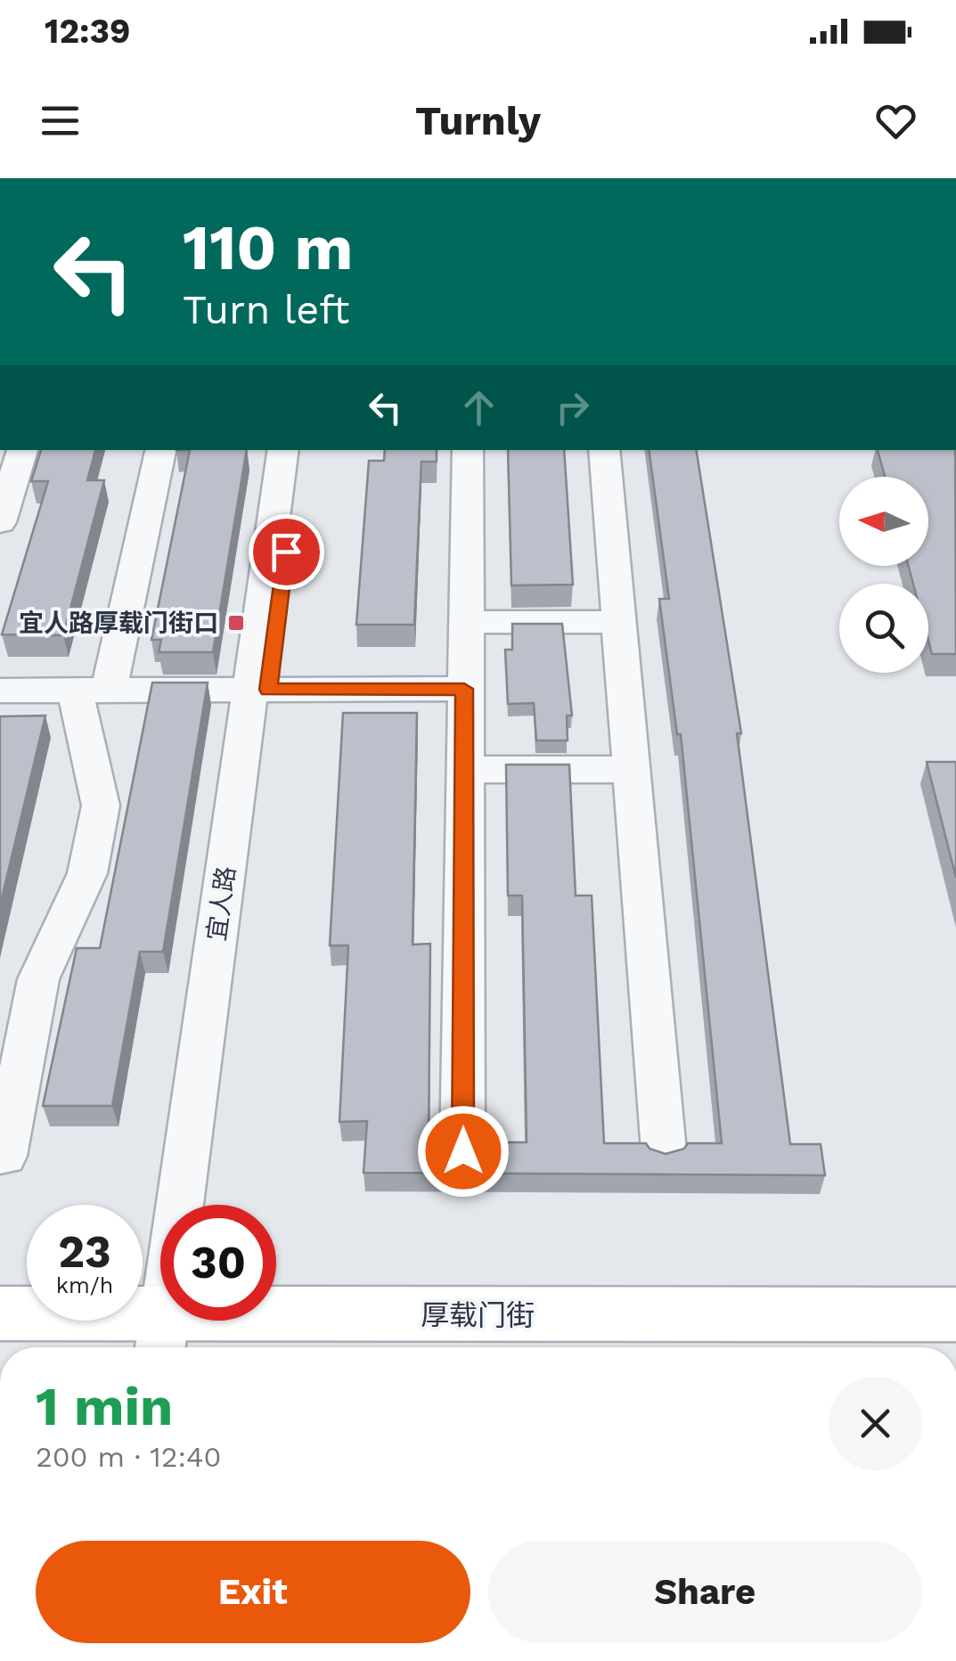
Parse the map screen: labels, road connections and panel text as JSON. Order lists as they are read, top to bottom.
{
  "streets": {
    "main road": ["厚载门街"],
    "street": ["宜人路"]
  },
  "crossings": [
    ["宜人路", "厚载门街"]
  ],
  "places": {
    "transit": ["宜人路厚载门街口"]
  },
  "north": "left",
  "page": {
    "status": "12:39",
    "header": "Turnly",
    "turn": ["110 m", "Turn left"],
    "speed": "23 km/h",
    "limit": "30",
    "heading": ["1 min", "200 m · 12:40"],
    "buttons": ["Exit", "Share"]
  }
}
